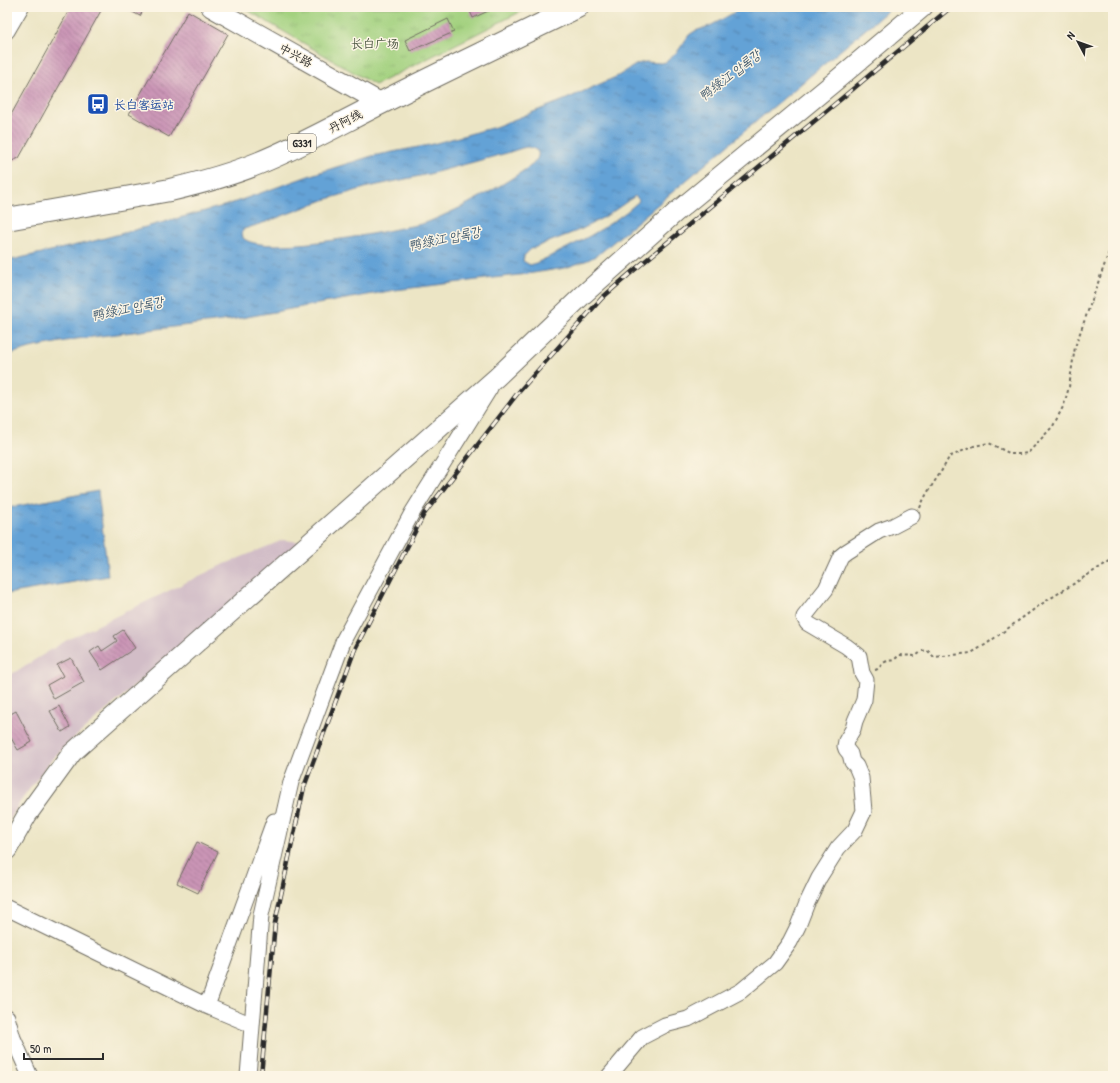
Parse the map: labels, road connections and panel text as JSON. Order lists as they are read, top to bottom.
{
  "streets": {
    "highway": ["丹阿线", "G331"],
    "main road": ["中兴路"]
  },
  "crossings": [
    ["中兴路", "丹阿线"]
  ],
  "water": ["鸭绿江 압록강"],
  "parks": ["长白广场"],
  "places": {
    "bus stop": ["长白客运站"]
  },
  "scale_bar": "50 m",
  "north": "top left"
}
